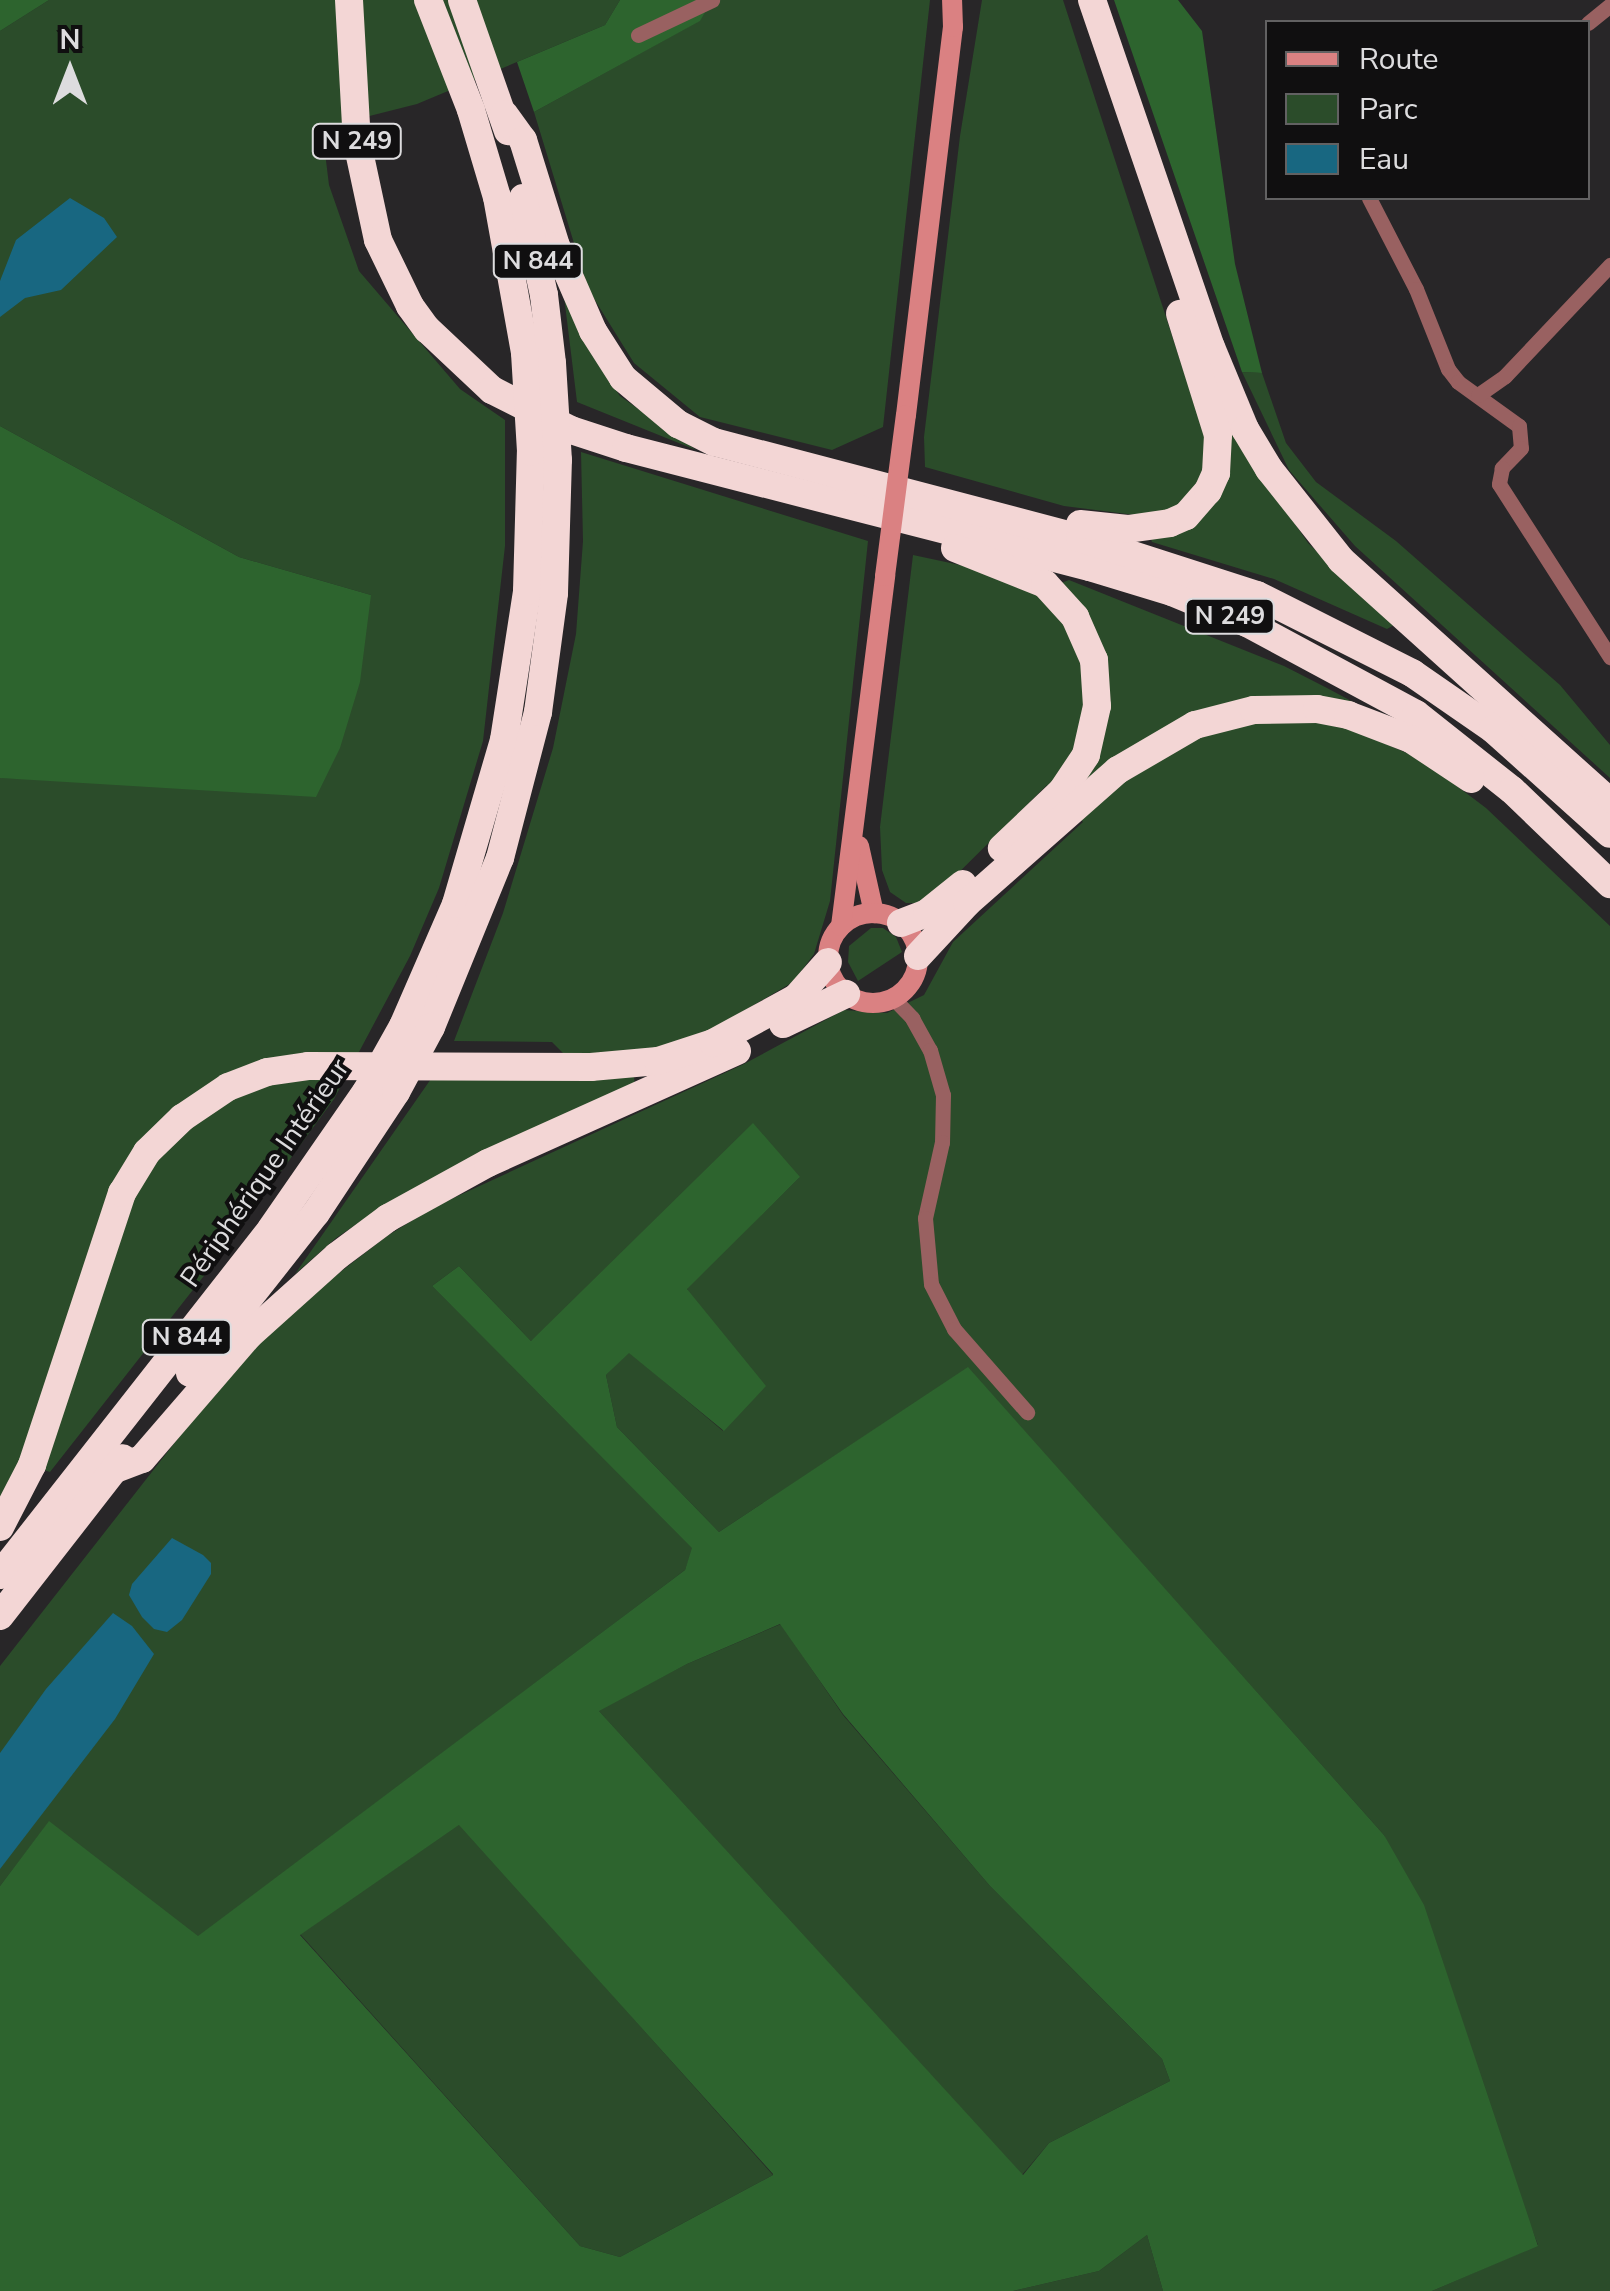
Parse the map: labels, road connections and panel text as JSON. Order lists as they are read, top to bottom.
{
  "streets": {
    "highway": ["N 249", "N 844", "Périphérique Intérieur"]
  },
  "crossings": [
    ["N 249", "N 844"],
    ["N 249", "Périphérique Intérieur"],
    ["N 844", "Périphérique Intérieur"]
  ],
  "legend": ["Route", "Parc", "Eau"],
  "north": "top"
}
